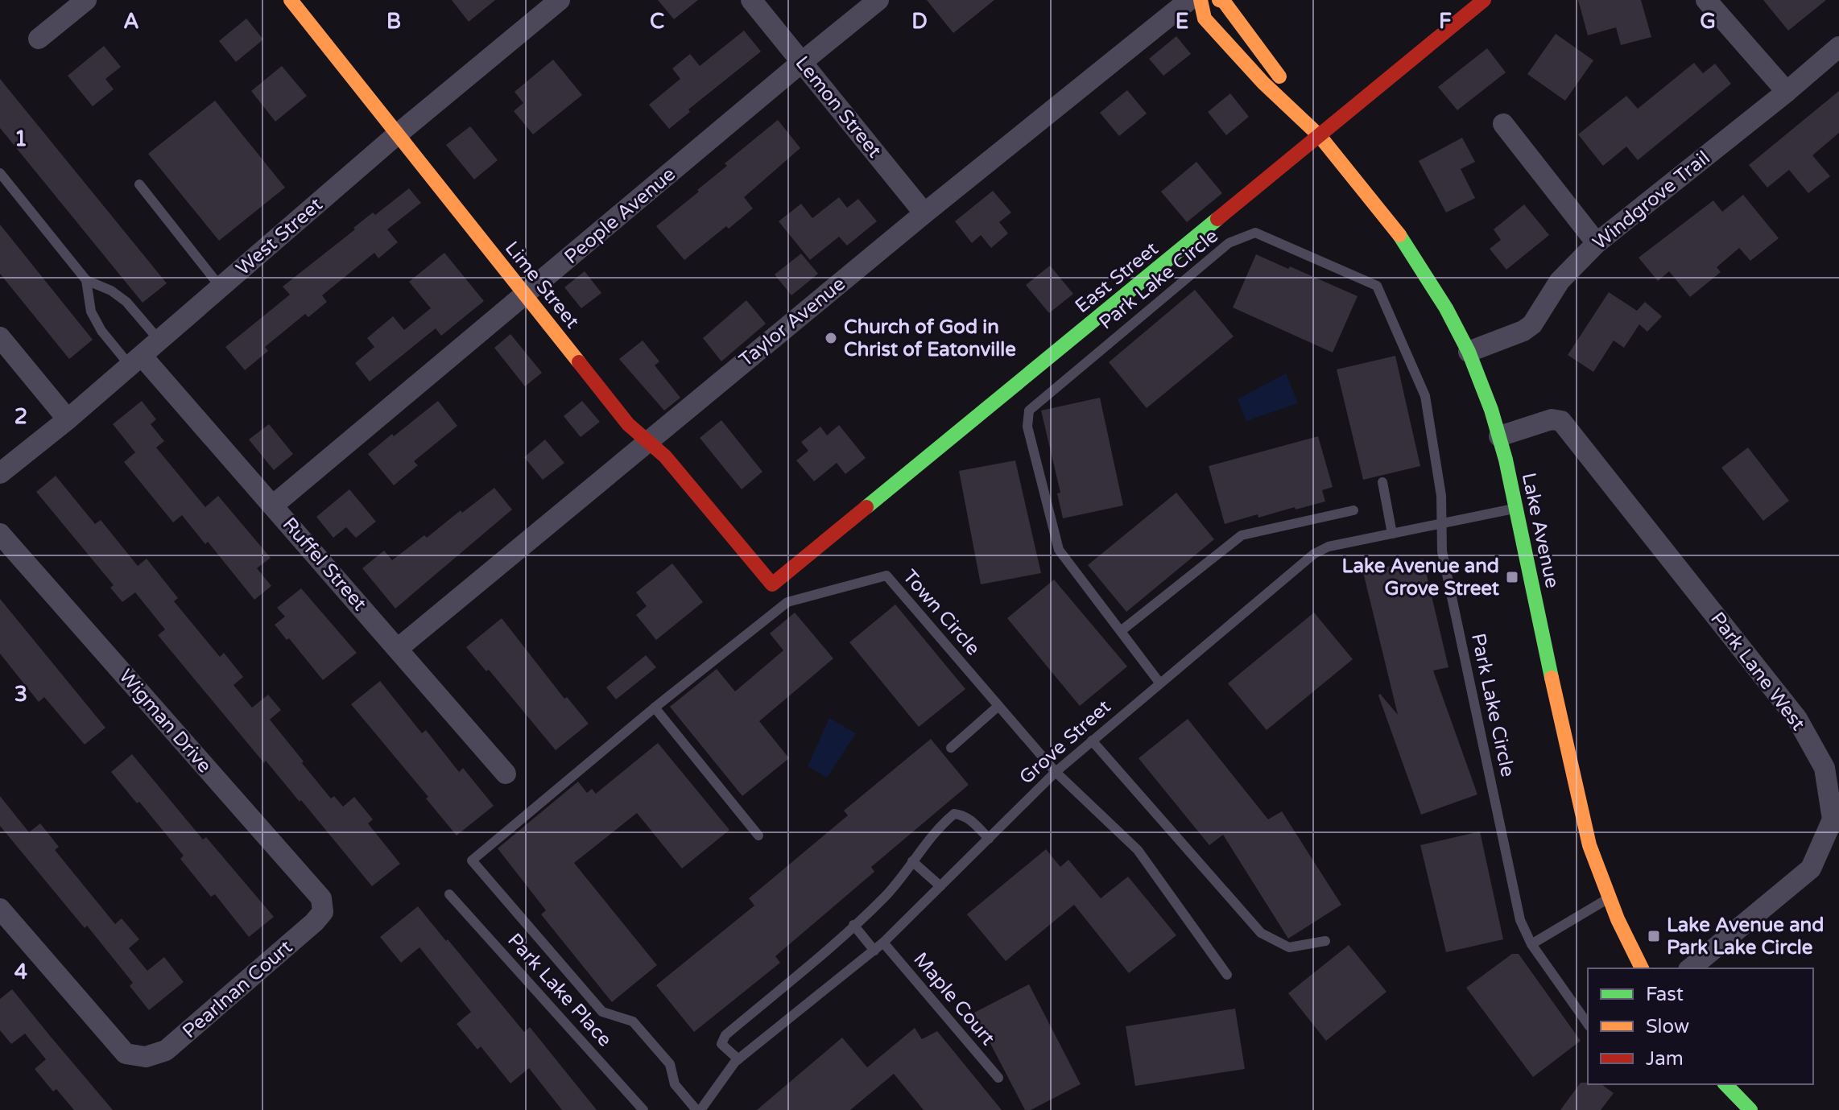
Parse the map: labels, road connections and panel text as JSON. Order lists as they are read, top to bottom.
{
  "streets": {
    "street": [
      "Lemon Street",
      "Windgrove Trail",
      "People Avenue",
      "West Street",
      "East Street",
      "Lime Street",
      "Taylor Avenue",
      "Lake Avenue",
      "Ruffel Street",
      "Park Lane West",
      "Wigman Drive",
      "Pearlnan Court"
    ],
    "lane": [
      "Park Lake Circle",
      "Town Circle",
      "Grove Street",
      "Park Lake Place",
      "Maple Court"
    ]
  },
  "crossings": [
    ["Lemon Street", "People Avenue"],
    ["Lemon Street", "Taylor Avenue"],
    ["Windgrove Trail", "Lake Avenue"],
    ["People Avenue", "Lime Street"],
    ["People Avenue", "Ruffel Street"],
    ["West Street", "Lime Street"],
    ["West Street", "Ruffel Street"],
    ["East Street", "Lime Street"],
    ["East Street", "Lake Avenue"],
    ["Park Lake Circle", "Grove Street"],
    ["Lime Street", "Taylor Avenue"],
    ["Taylor Avenue", "Ruffel Street"],
    ["Lake Avenue", "Park Lane West"],
    ["Lake Avenue", "Grove Street"],
    ["Town Circle", "Grove Street"],
    ["Wigman Drive", "Pearlnan Court"],
    ["Grove Street", "Maple Court"]
  ],
  "places": {
    "other": ["Church of God in Christ of Eatonville"],
    "transit": ["Lake Avenue and Grove Street", "Lake Avenue and Park Lake Circle"]
  },
  "legend": ["Fast", "Slow", "Jam"],
  "grid": {
    "columns": [
      "A",
      "B",
      "C",
      "D",
      "E",
      "F",
      "G"
    ],
    "rows": [
      "1",
      "2",
      "3",
      "4"
    ]
  }
}
